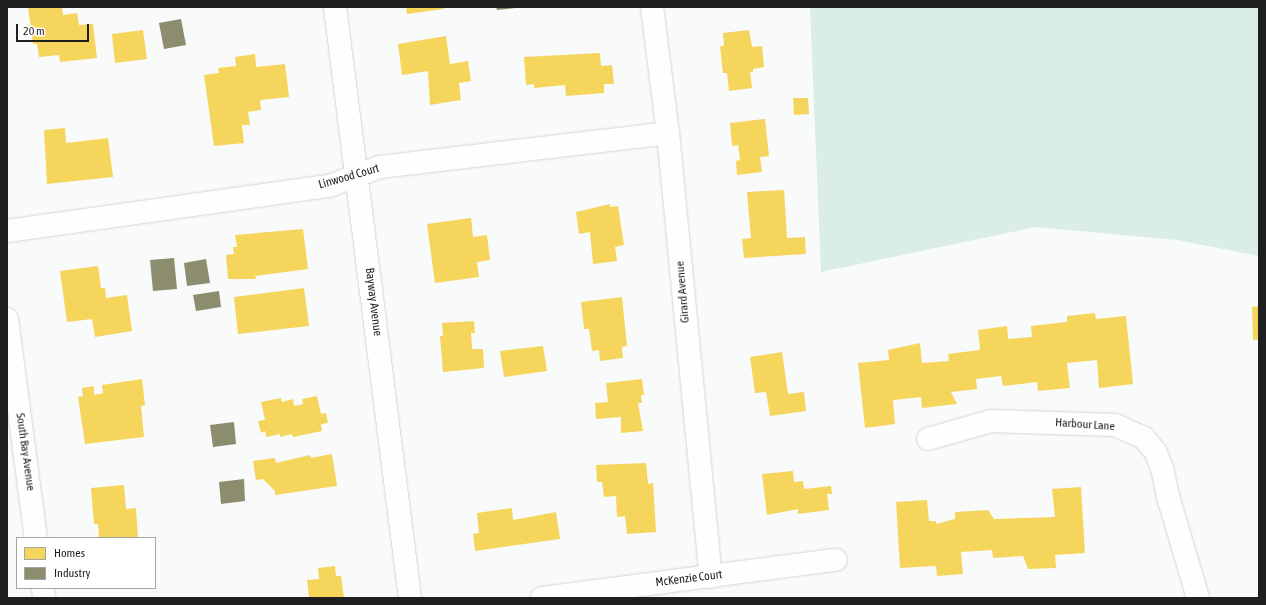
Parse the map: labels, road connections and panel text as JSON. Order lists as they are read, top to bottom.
{
  "streets": {
    "street": [
      "Linwood Court",
      "Girard Avenue",
      "Bayway Avenue",
      "Harbour Lane",
      "South Bay Avenue",
      "McKenzie Court"
    ]
  },
  "crossings": [
    ["Linwood Court", "Girard Avenue"],
    ["Linwood Court", "Bayway Avenue"],
    ["Girard Avenue", "McKenzie Court"]
  ],
  "legend": ["Homes", "Industry"],
  "scale_bar": "20 m"
}
